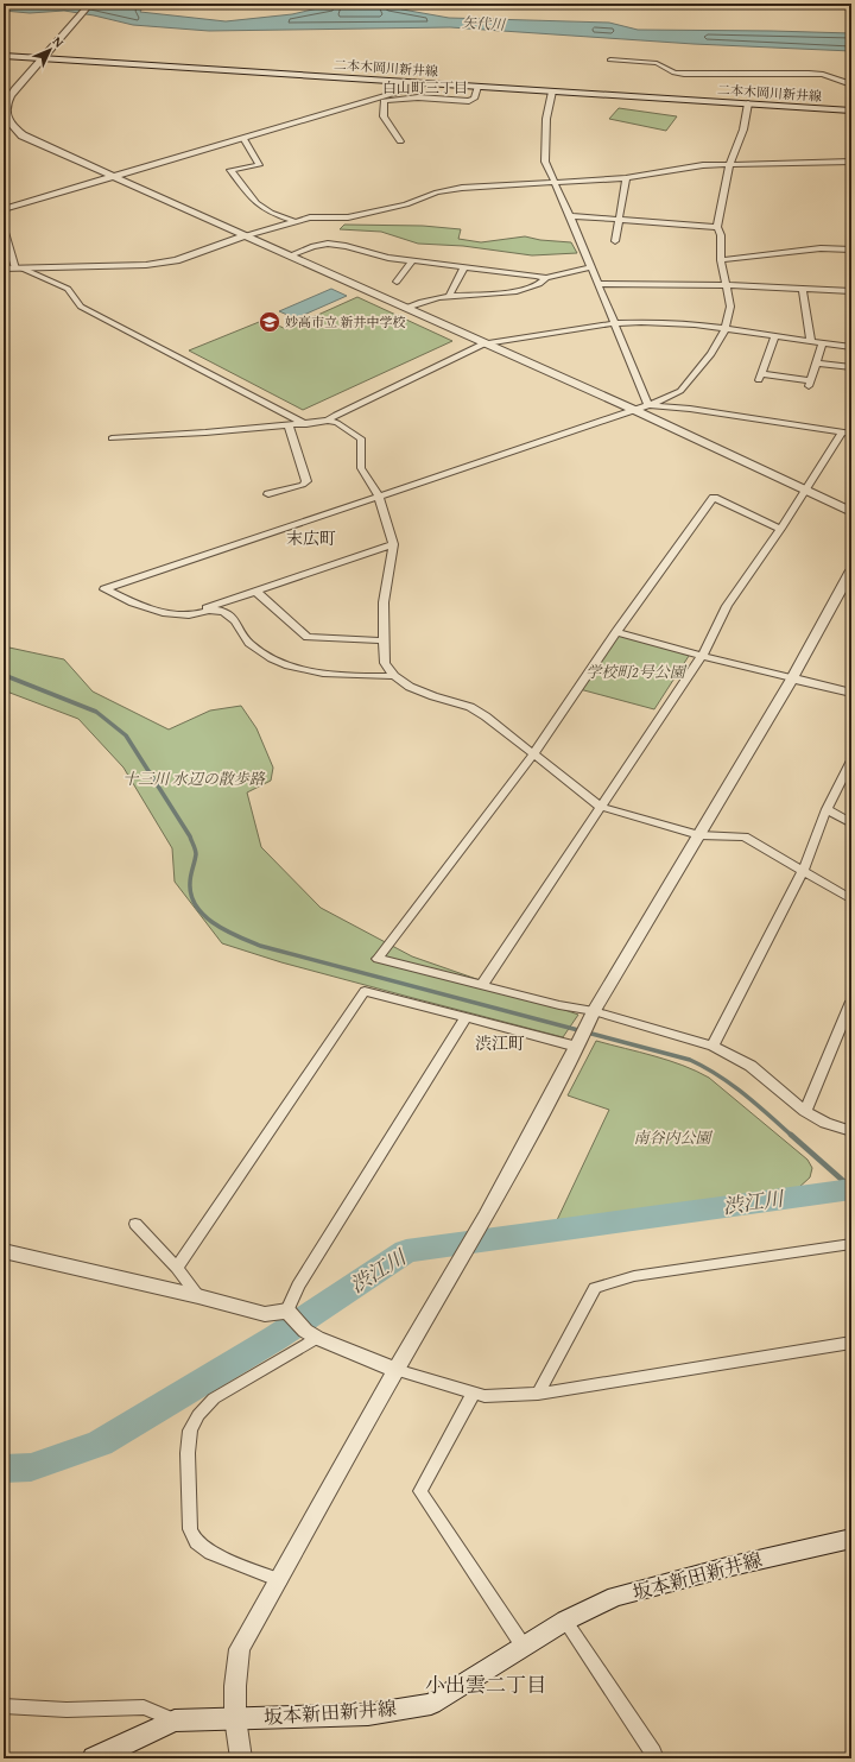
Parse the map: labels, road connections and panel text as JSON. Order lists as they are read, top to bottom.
{
  "streets": {
    "main road": ["二本木岡川新井線", "坂本新田新井線"]
  },
  "districts": [
    "白山町三丁目",
    "末広町",
    "渋江町",
    "小出雲二丁目"
  ],
  "water": ["矢代川", "渋江川"],
  "parks": ["学校町2号公園", "十三川 水辺の散歩路", "南谷内公園"],
  "places": {
    "school or university": ["妙高市立 新井中学校"]
  },
  "north": "top right"
}
